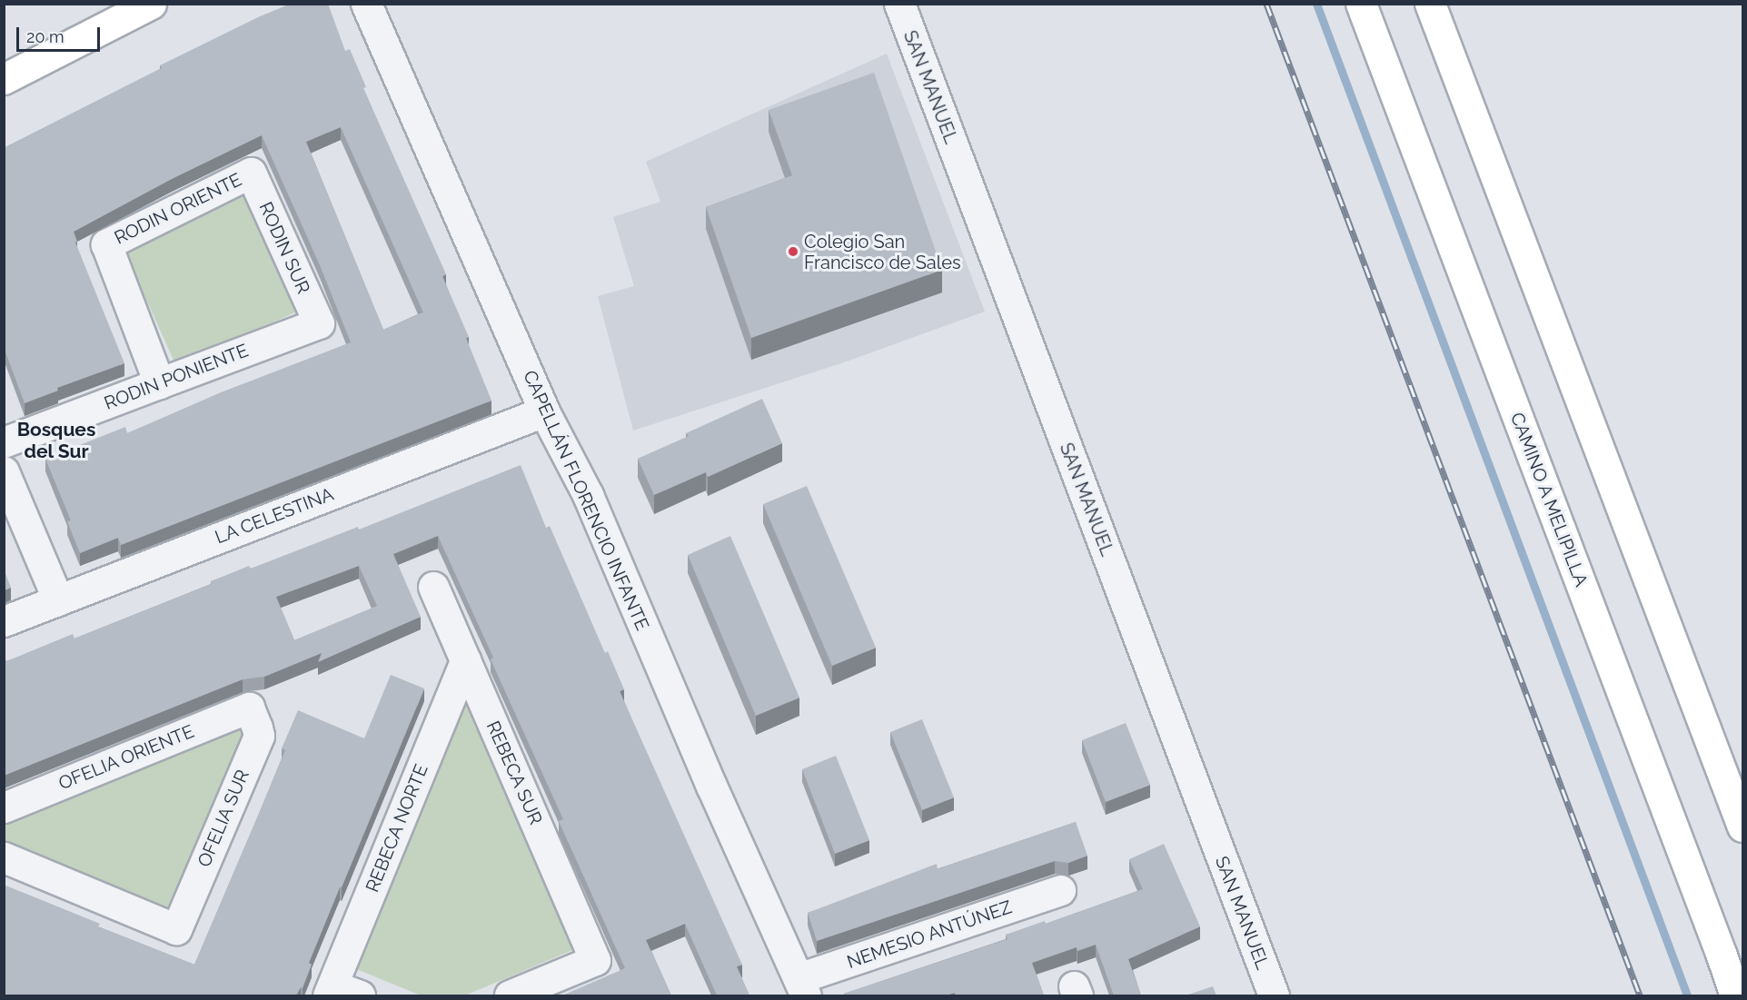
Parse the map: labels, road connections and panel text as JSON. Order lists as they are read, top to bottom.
{
  "streets": {
    "main road": ["CAMINO A MELIPILLA"],
    "street": [
      "SAN MANUEL",
      "RODIN ORIENTE",
      "RODIN SUR",
      "RODIN PONIENTE",
      "CAPELLÁN FLORENCIO INFANTE",
      "LA CELESTINA",
      "OFELIA ORIENTE",
      "REBECA SUR",
      "OFELIA SUR",
      "REBECA NORTE",
      "NEMESIO ANTÚNEZ"
    ]
  },
  "crossings": [
    ["RODIN ORIENTE", "RODIN SUR"],
    ["RODIN ORIENTE", "RODIN PONIENTE"],
    ["RODIN SUR", "RODIN PONIENTE"],
    ["CAPELLÁN FLORENCIO INFANTE", "LA CELESTINA"],
    ["CAPELLÁN FLORENCIO INFANTE", "NEMESIO ANTÚNEZ"],
    ["OFELIA ORIENTE", "OFELIA SUR"],
    ["REBECA SUR", "REBECA NORTE"]
  ],
  "districts": ["Bosques del Sur"],
  "places": ["Colegio San Francisco de Sales"],
  "scale_bar": "20 m"
}
